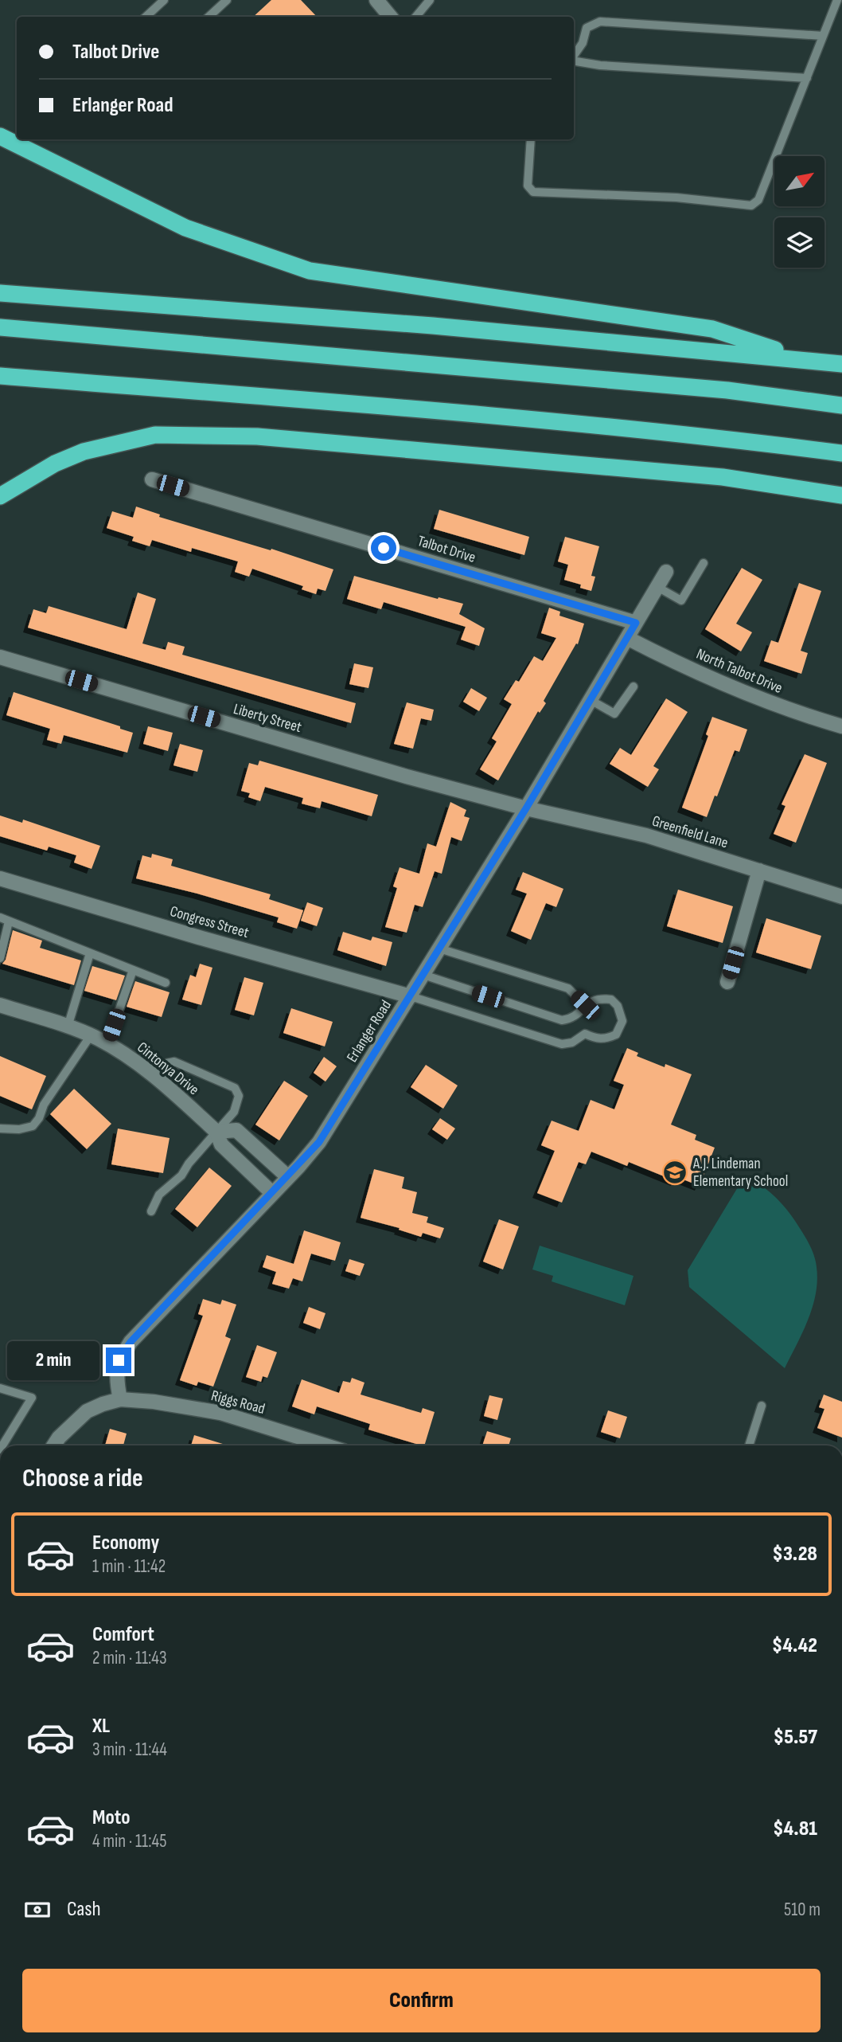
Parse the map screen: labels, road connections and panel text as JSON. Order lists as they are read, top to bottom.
{
  "streets": {
    "street": [
      "Talbot Drive",
      "North Talbot Drive",
      "Liberty Street",
      "Greenfield Lane",
      "Congress Street",
      "Erlanger Road",
      "Cintonya Drive",
      "Riggs Road"
    ]
  },
  "crossings": [
    ["Talbot Drive", "Erlanger Road"],
    ["North Talbot Drive", "Erlanger Road"],
    ["Liberty Street", "Greenfield Lane"],
    ["Liberty Street", "Erlanger Road"],
    ["Greenfield Lane", "Erlanger Road"],
    ["Congress Street", "Erlanger Road"],
    ["Erlanger Road", "Cintonya Drive"],
    ["Erlanger Road", "Riggs Road"]
  ],
  "places": {
    "school or university": ["A.J. Lindeman Elementary School"]
  },
  "north": "top right",
  "page": {
    "banner": ["Talbot Drive", "Erlanger Road"],
    "bubble": "2 min",
    "heading": "Choose a ride",
    "list": [
      {
        "name": "Economy",
        "note": "1 min · 11:42",
        "value": "$3.28"
      },
      {
        "name": "Comfort",
        "note": "2 min · 11:43",
        "value": "$4.42"
      },
      {
        "name": "XL",
        "note": "3 min · 11:44",
        "value": "$5.57"
      },
      {
        "name": "Moto",
        "note": "4 min · 11:45",
        "value": "$4.81"
      }
    ],
    "pay": ["Cash", "510 m"],
    "buttons": "Confirm"
  }
}
